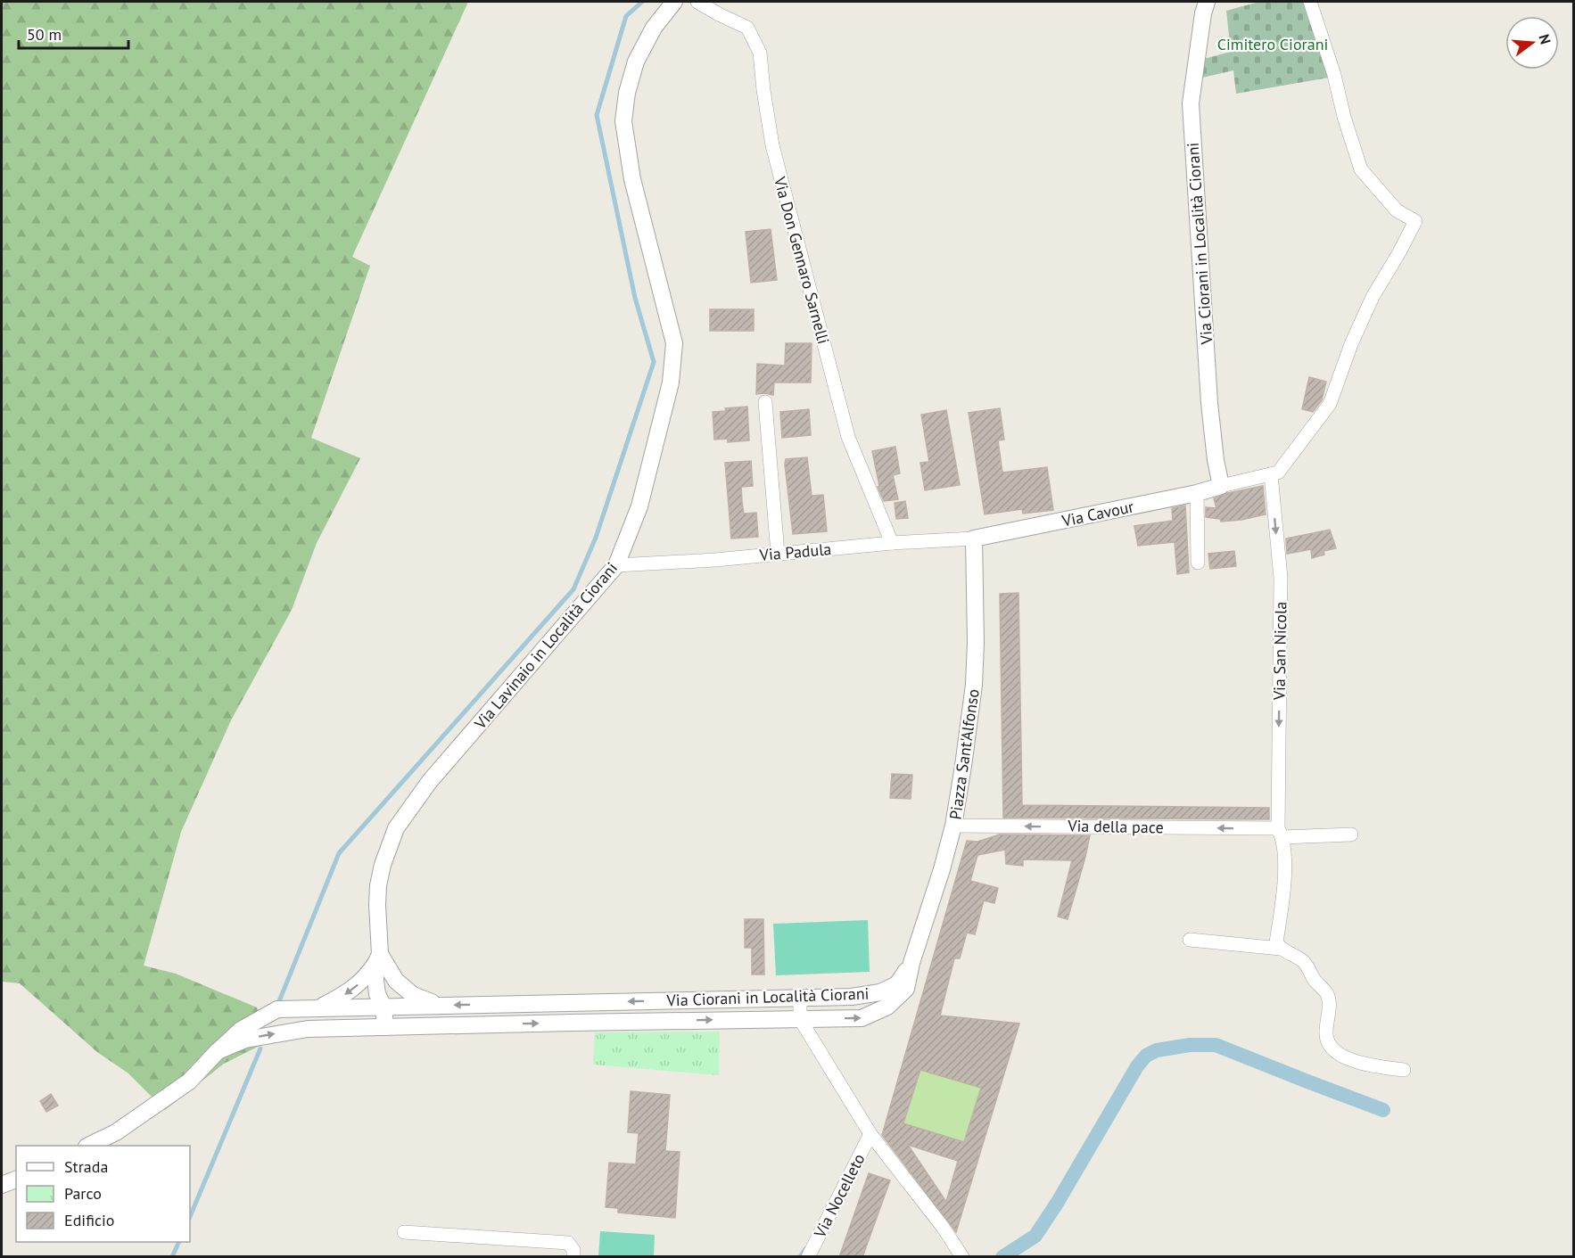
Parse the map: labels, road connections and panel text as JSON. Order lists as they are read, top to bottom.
{
  "streets": {
    "street": [
      "Via Ciorani in Località Ciorani",
      "Via Don Gennaro Sarnelli",
      "Via Cavour",
      "Via Padula",
      "Via Lavinaio in Località Ciorani",
      "Via San Nicola",
      "Piazza Sant'Alfonso",
      "Via della pace",
      "Via Nocelleto"
    ]
  },
  "crossings": [
    ["Via Ciorani in Località Ciorani", "Via Cavour"],
    ["Via Ciorani in Località Ciorani", "Via Lavinaio in Località Ciorani"],
    ["Via Ciorani in Località Ciorani", "Piazza Sant'Alfonso"],
    ["Via Don Gennaro Sarnelli", "Via Padula"],
    ["Via Cavour", "Via Padula"],
    ["Via Cavour", "Piazza Sant'Alfonso"],
    ["Via Padula", "Via Lavinaio in Località Ciorani"],
    ["Via Padula", "Piazza Sant'Alfonso"],
    ["Via San Nicola", "Via della pace"],
    ["Piazza Sant'Alfonso", "Via della pace"]
  ],
  "one_way": ["Via San Nicola", "Via della pace"],
  "parks": ["Cimitero Ciorani"],
  "legend": ["Strada", "Parco", "Edificio"],
  "scale_bar": "50 m",
  "north": "right"
}
